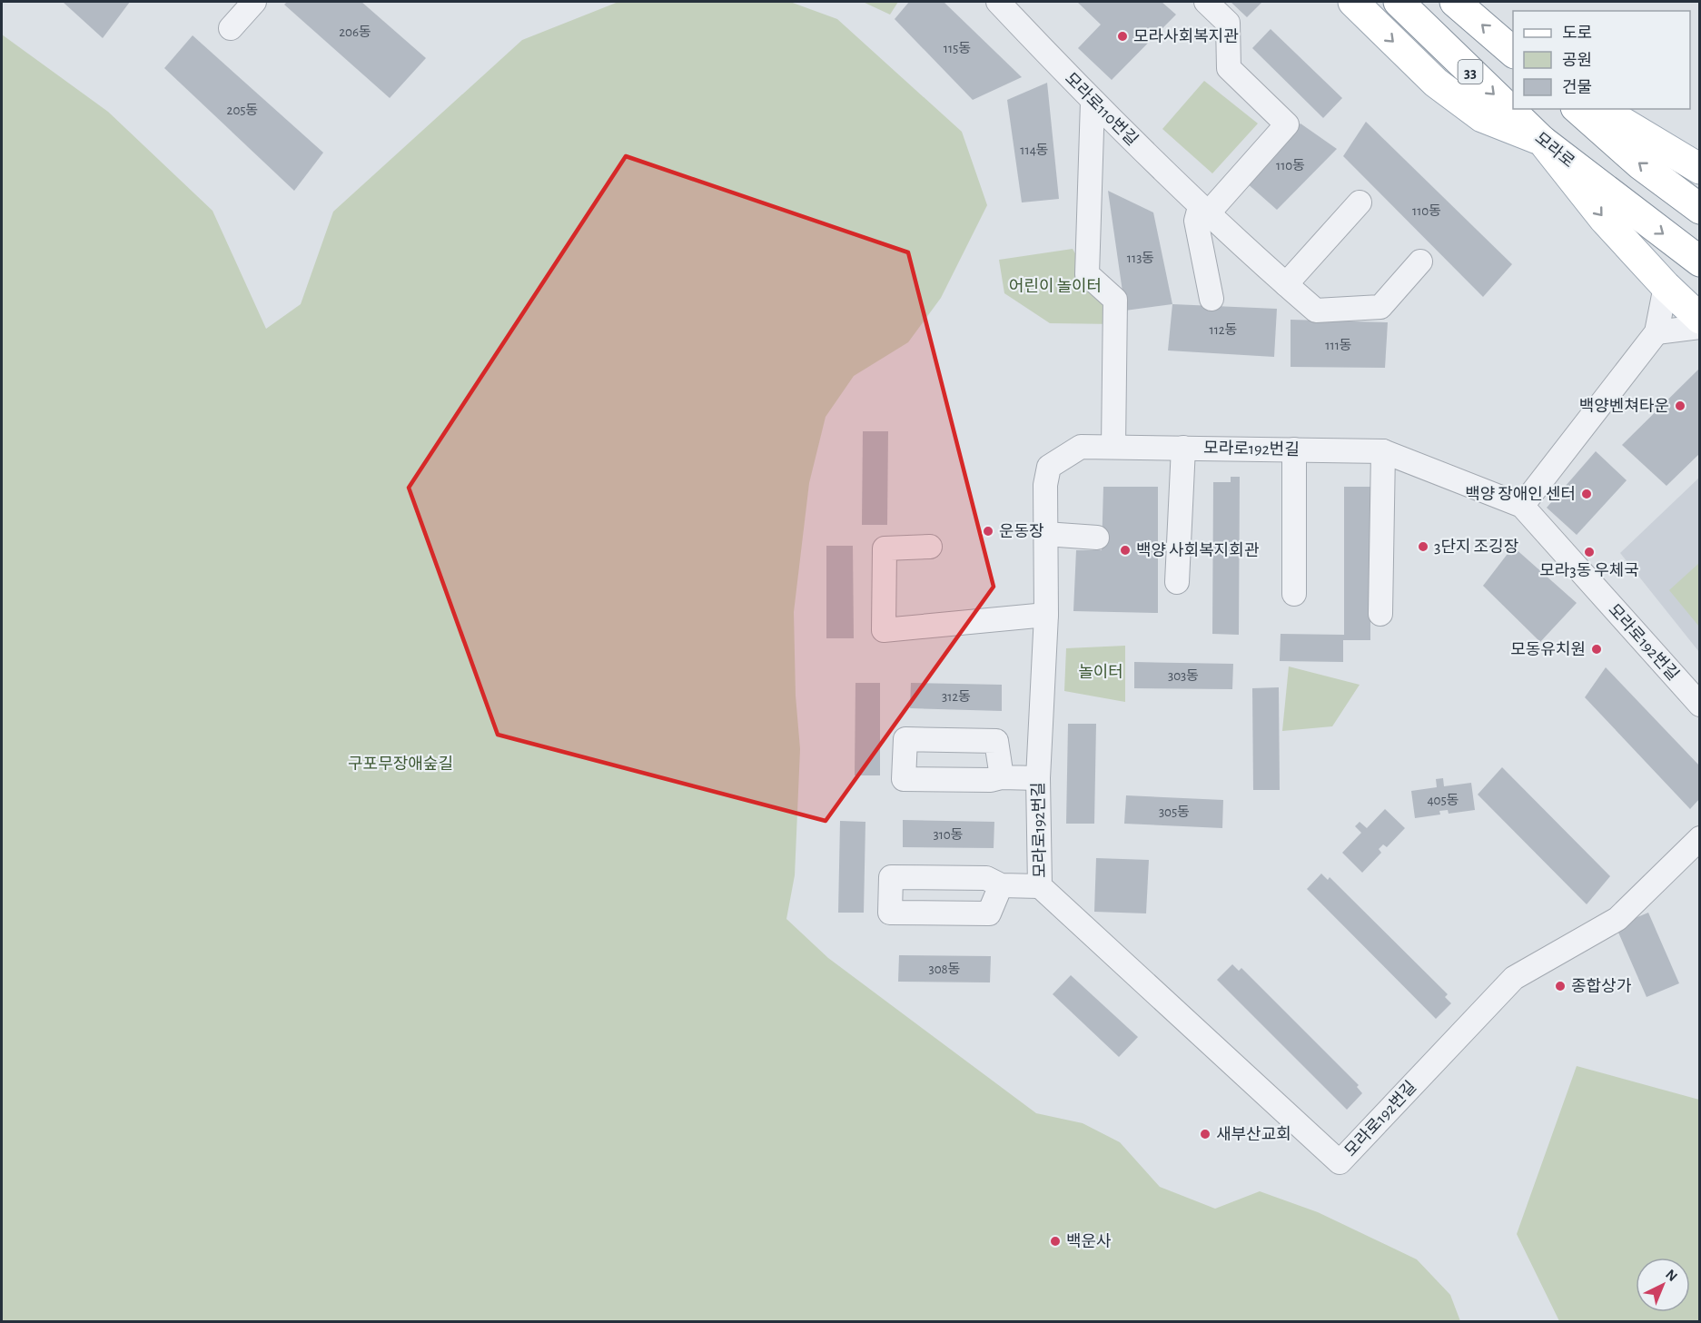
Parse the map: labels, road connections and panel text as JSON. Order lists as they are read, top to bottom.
{
  "streets": {
    "main road": ["33", "모라로"],
    "street": ["모라로110번길", "모라로192번길"]
  },
  "parks": ["어린이 놀이터", "놀이터", "구포무장애숲길"],
  "places": [
    "모라사회복지관",
    "백양벤쳐타운",
    "백양 장애인 센터",
    "운동장",
    "3단지 조깅장",
    "백양 사회복지회관",
    "모라3동 우체국",
    "모동유치원",
    "종합상가",
    "새부산교회",
    "백운사"
  ],
  "house_numbers": [
    "206동",
    "115동",
    "205동",
    "114동",
    "110동",
    "110동",
    "113동",
    "112동",
    "111동",
    "303동",
    "312동",
    "405동",
    "305동",
    "310동",
    "308동"
  ],
  "legend": ["도로", "공원", "건물"],
  "north": "top right"
}
